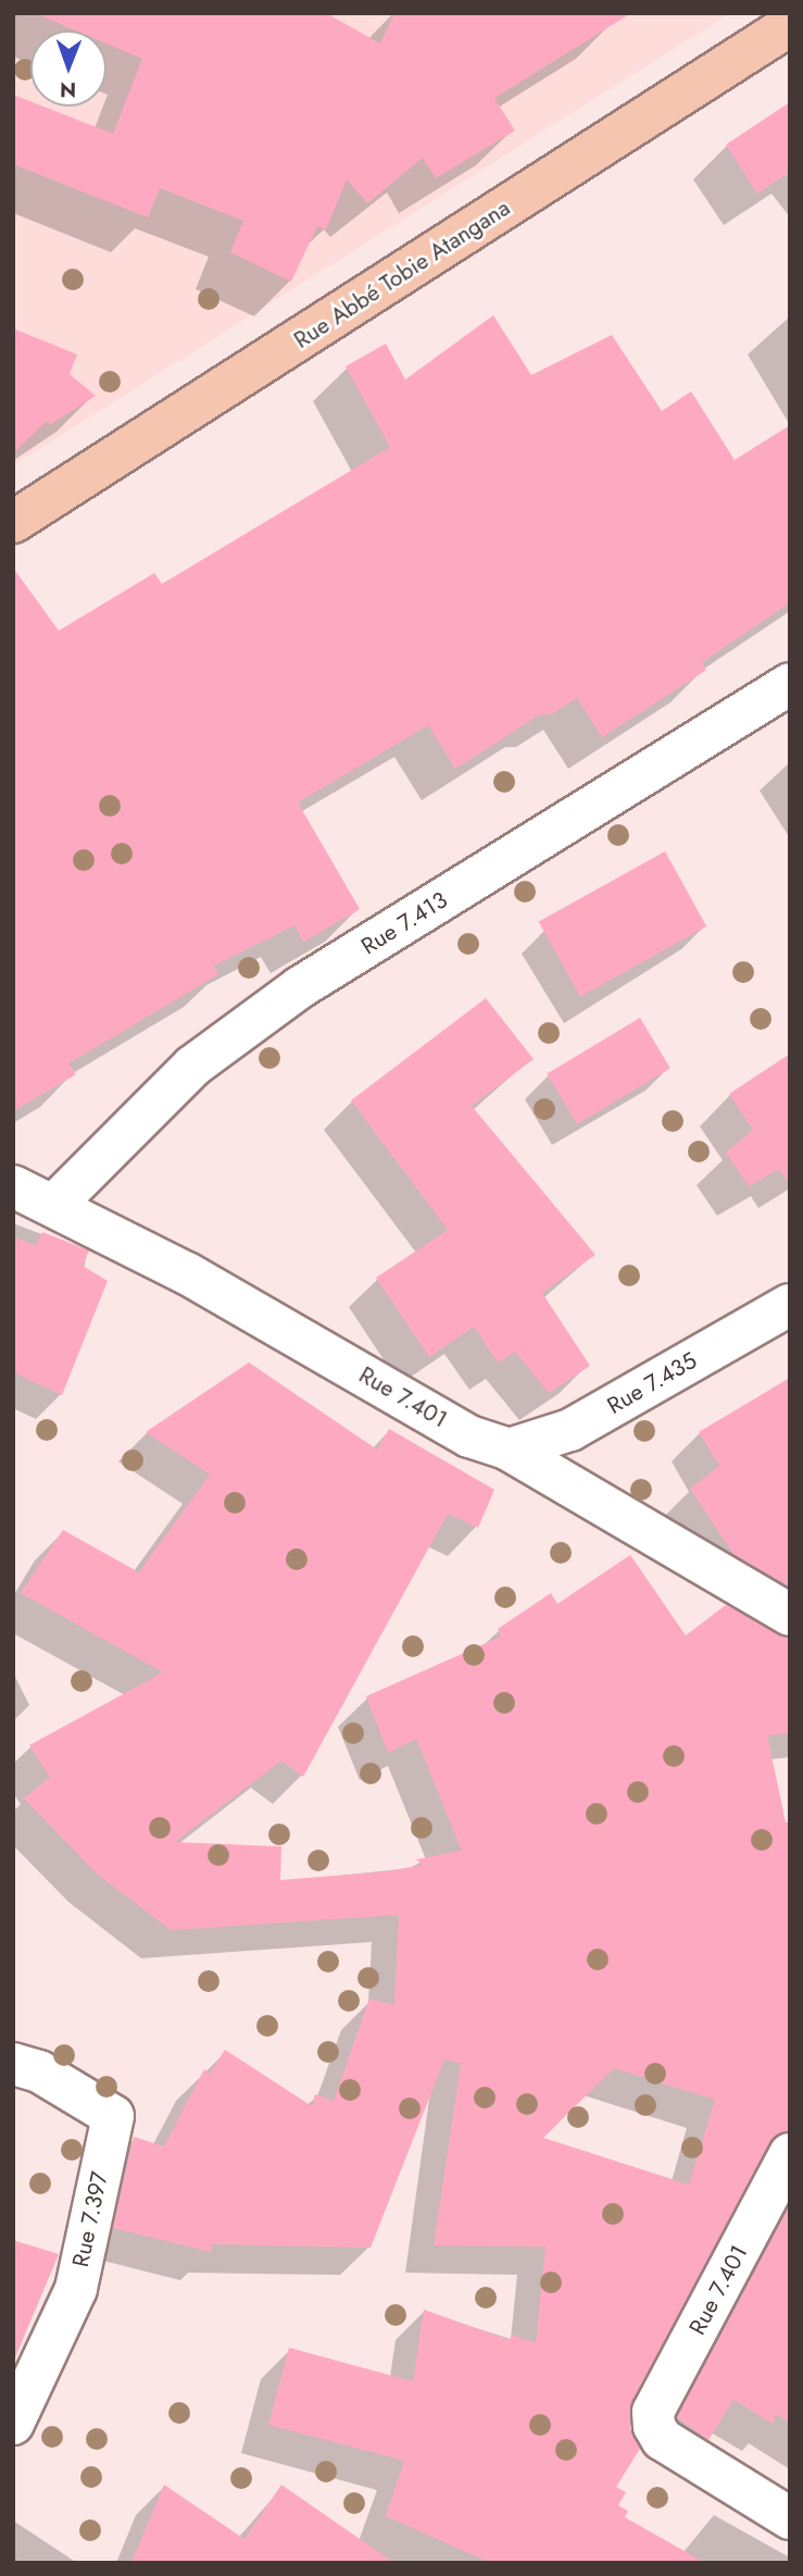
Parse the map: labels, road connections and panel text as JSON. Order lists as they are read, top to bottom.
{
  "streets": {
    "main road": ["Rue Abbé Tobie Atangana"],
    "street": [
      "Rue 7.413",
      "Rue 7.435",
      "Rue 7.401",
      "Rue 7.397"
    ]
  },
  "crossings": [
    ["Rue 7.413", "Rue 7.401"],
    ["Rue 7.435", "Rue 7.401"]
  ],
  "north": "bottom"
}
